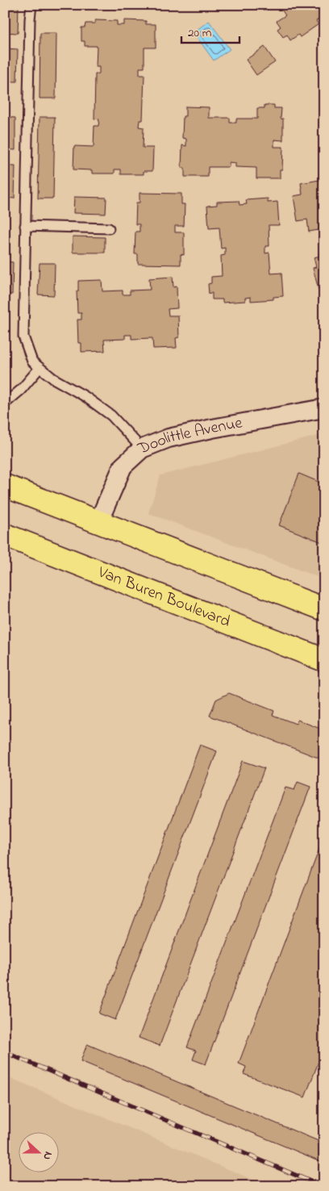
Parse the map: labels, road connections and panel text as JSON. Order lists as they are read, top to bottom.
{
  "streets": {
    "main road": ["Van Buren Boulevard"],
    "street": ["Doolittle Avenue"]
  },
  "scale_bar": "20 m",
  "north": "right"
}
